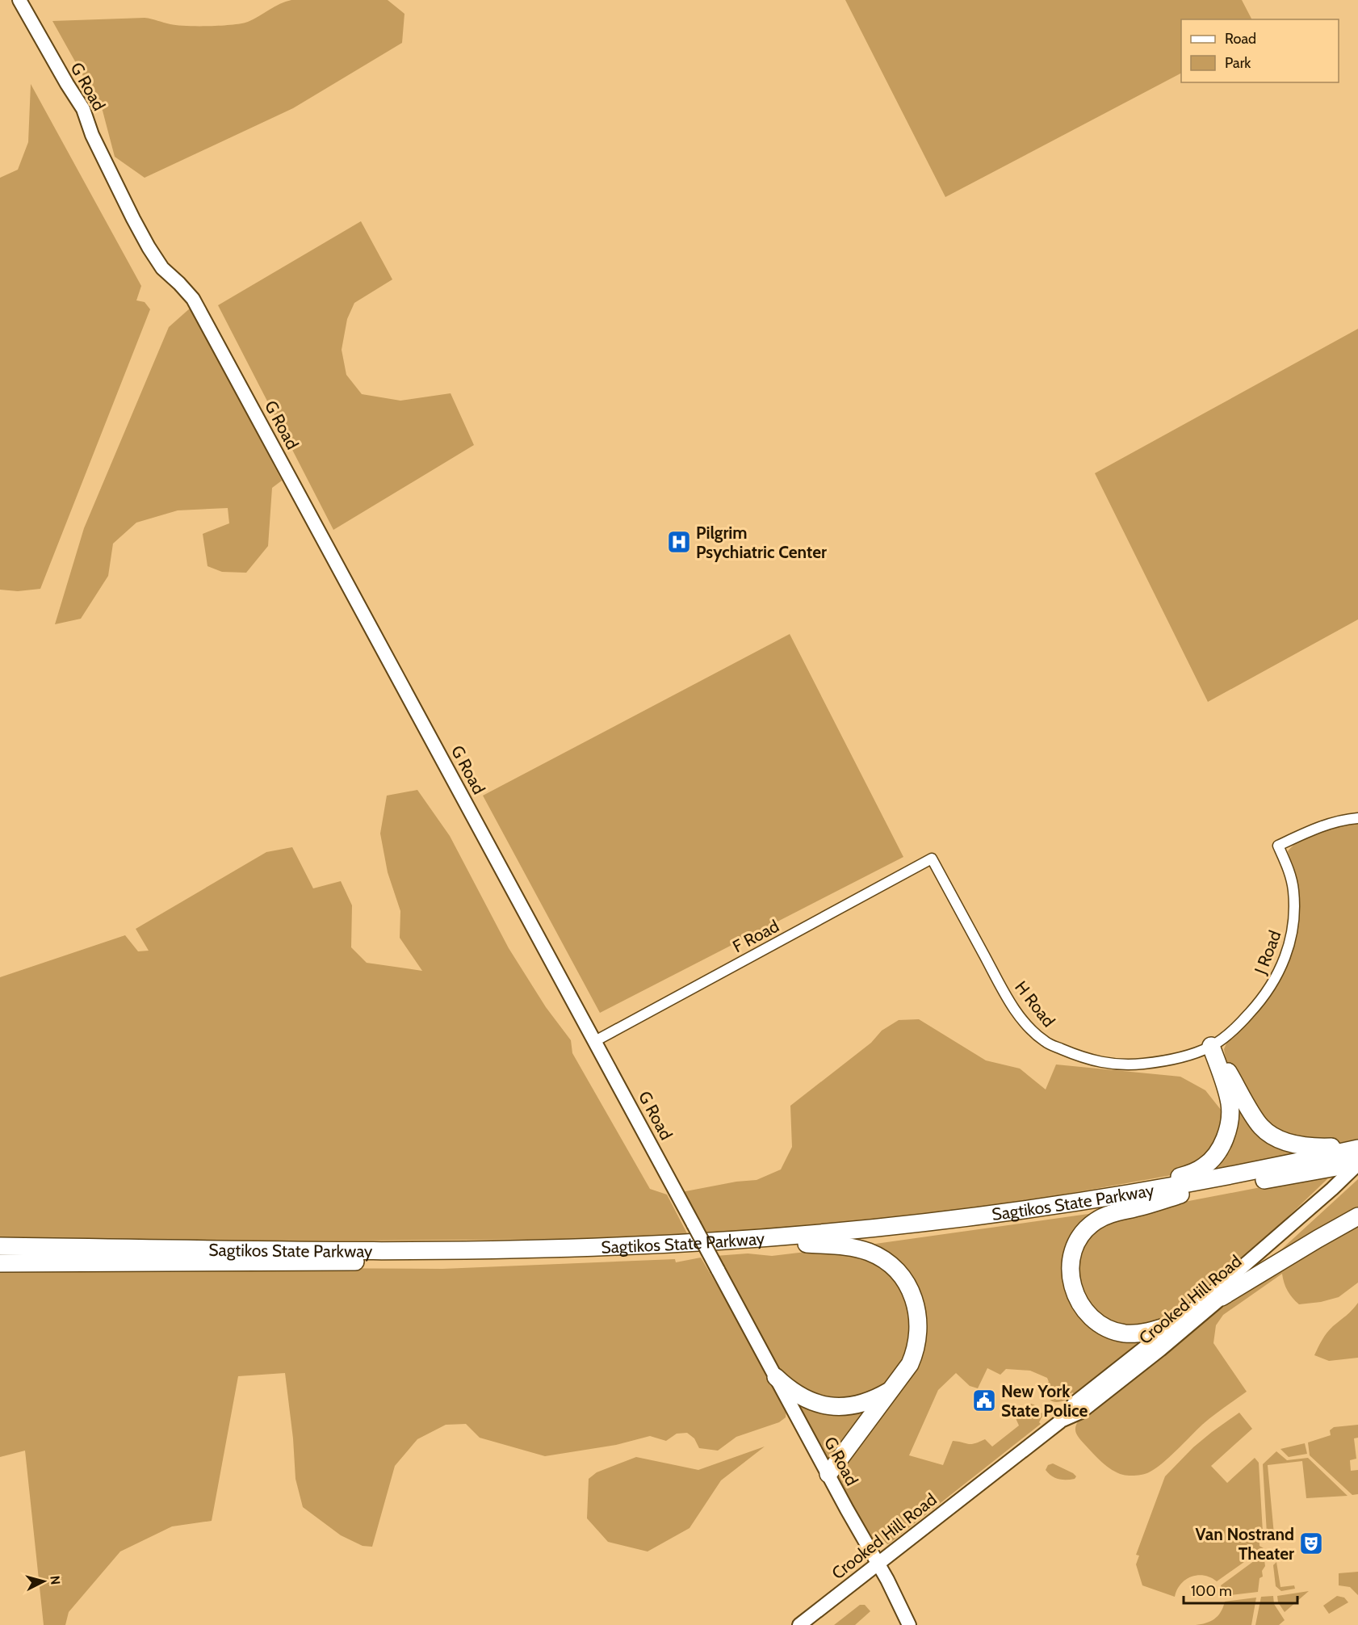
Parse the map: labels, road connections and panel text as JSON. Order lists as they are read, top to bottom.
{
  "streets": {
    "highway": ["Sagtikos State Parkway"],
    "street": [
      "G Road",
      "F Road",
      "J Road",
      "H Road",
      "Crooked Hill Road"
    ]
  },
  "crossings": [
    ["G Road", "F Road"],
    ["G Road", "Crooked Hill Road"],
    ["F Road", "H Road"],
    ["J Road", "H Road"],
    ["Sagtikos State Parkway", "Crooked Hill Road"]
  ],
  "places": {
    "hospital": ["Pilgrim Psychiatric Center"],
    "public building": ["New York State Police"],
    "theatre": ["Van Nostrand Theater"]
  },
  "legend": ["Road", "Park"],
  "scale_bar": "100 m",
  "north": "right"
}
